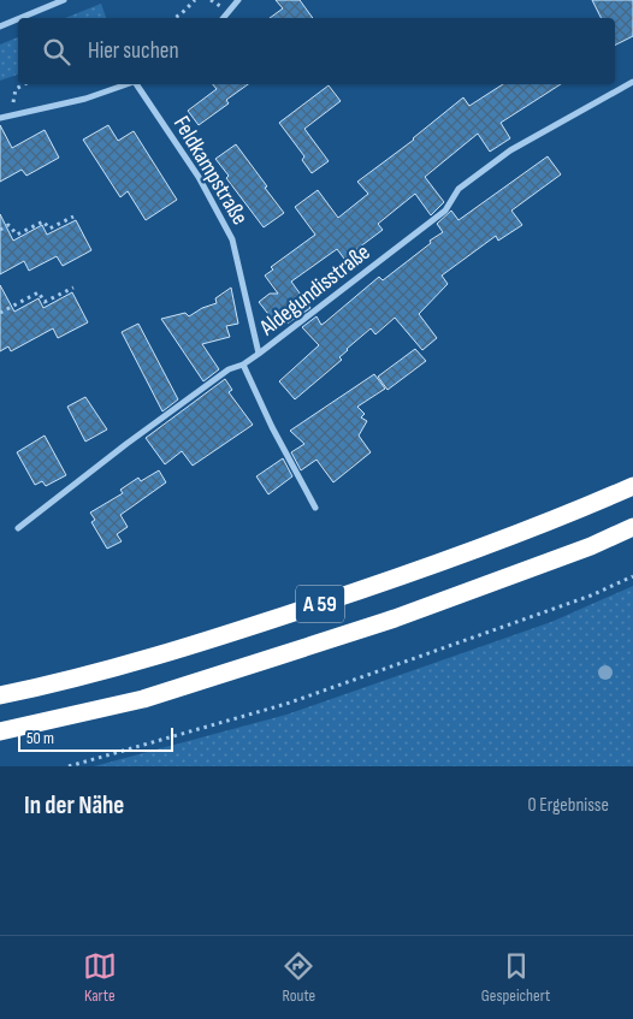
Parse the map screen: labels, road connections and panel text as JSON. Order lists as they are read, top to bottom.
{
  "streets": {
    "highway": ["A 59"],
    "street": ["Feldkampstraße", "Aldegundisstraße"]
  },
  "crossings": [
    ["Feldkampstraße", "Aldegundisstraße"]
  ],
  "scale_bar": "50 m",
  "page": {
    "search": "Hier suchen",
    "scale": "50 m",
    "heading": ["In der Nähe", "0 Ergebnisse"],
    "nav": ["Karte", "Route", "Gespeichert"]
  }
}
